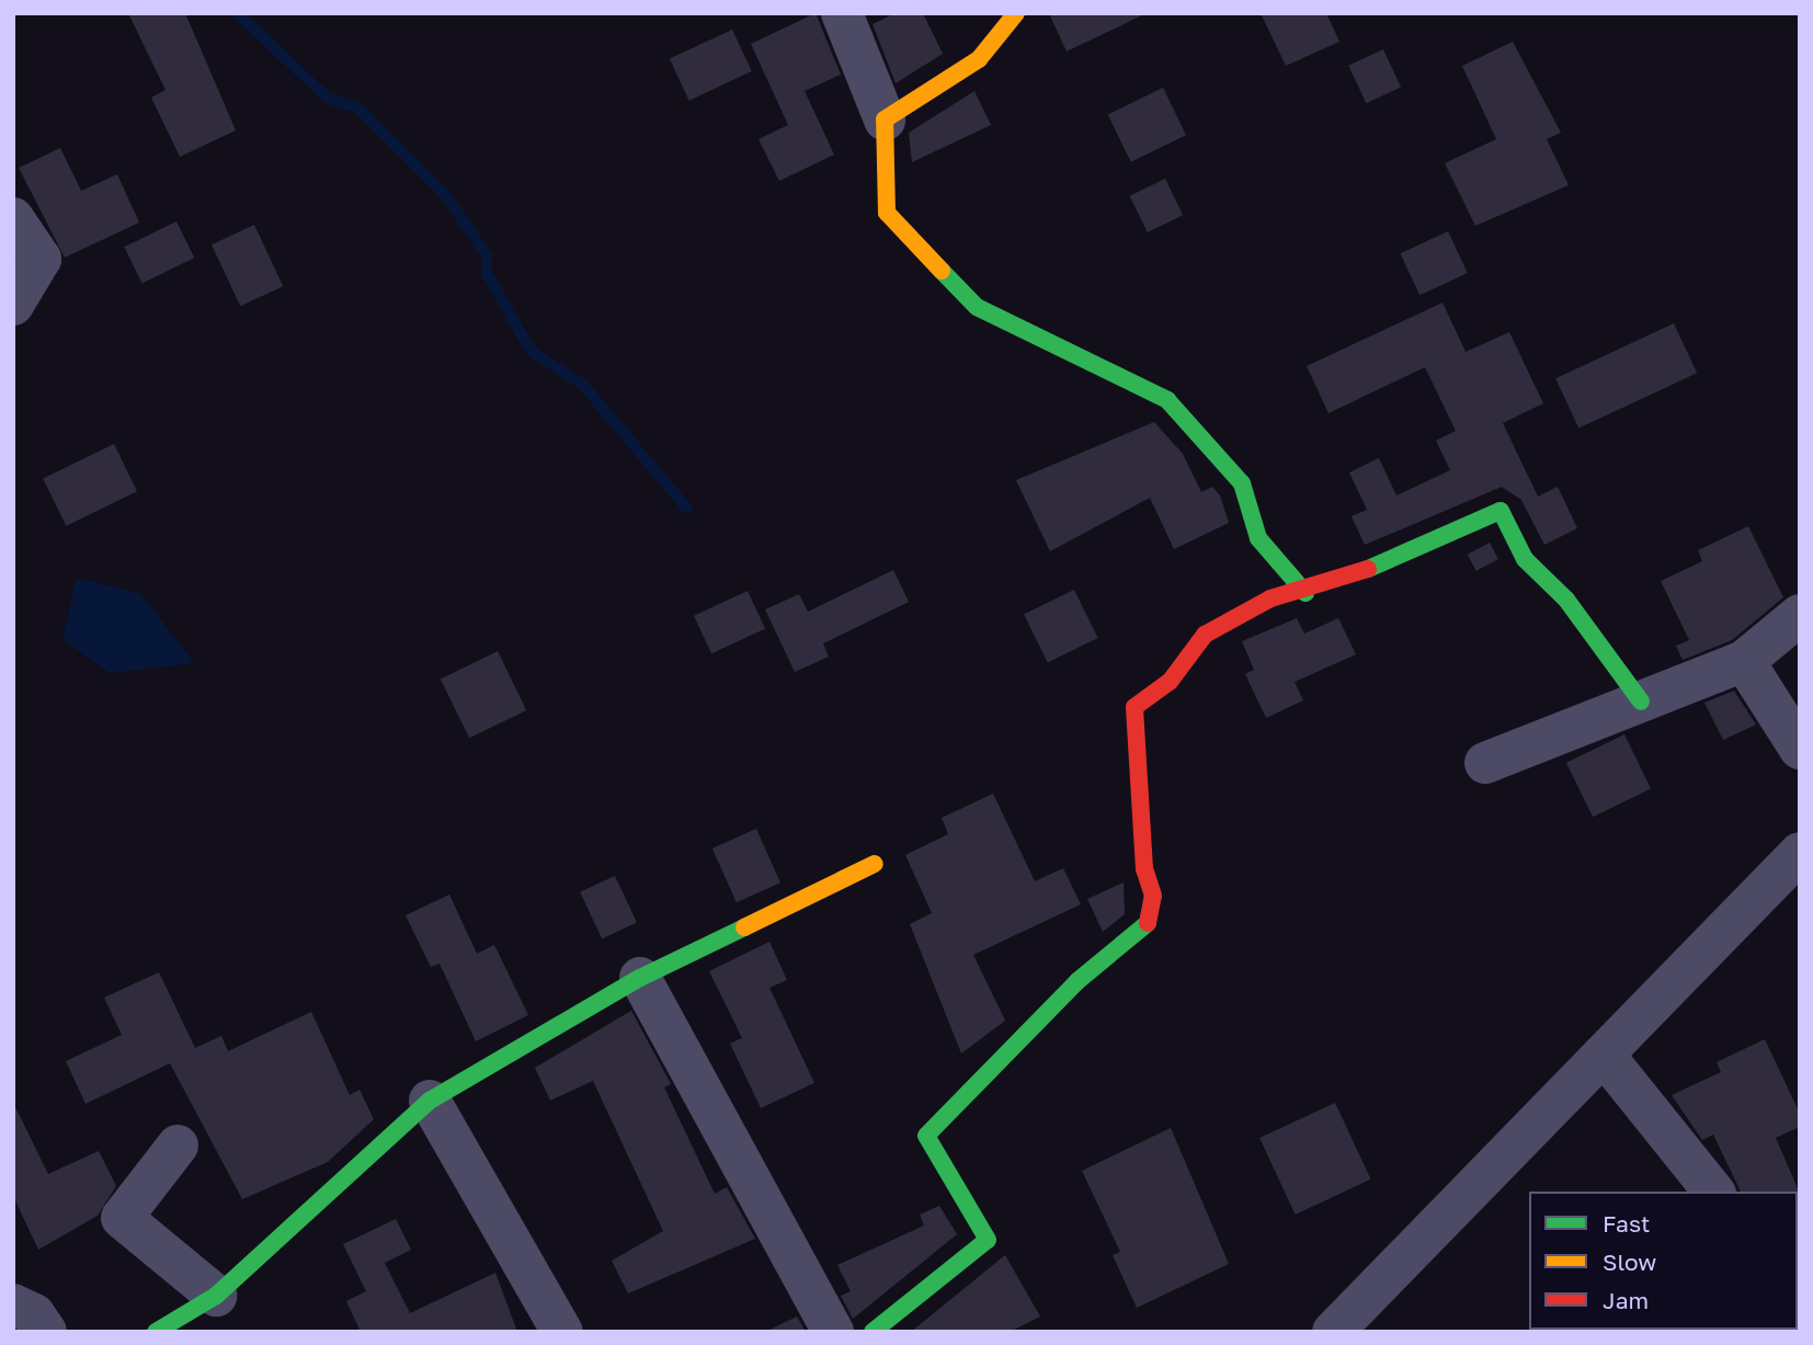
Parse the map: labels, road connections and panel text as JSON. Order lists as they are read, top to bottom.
{
  "legend": ["Fast", "Slow", "Jam"]
}
